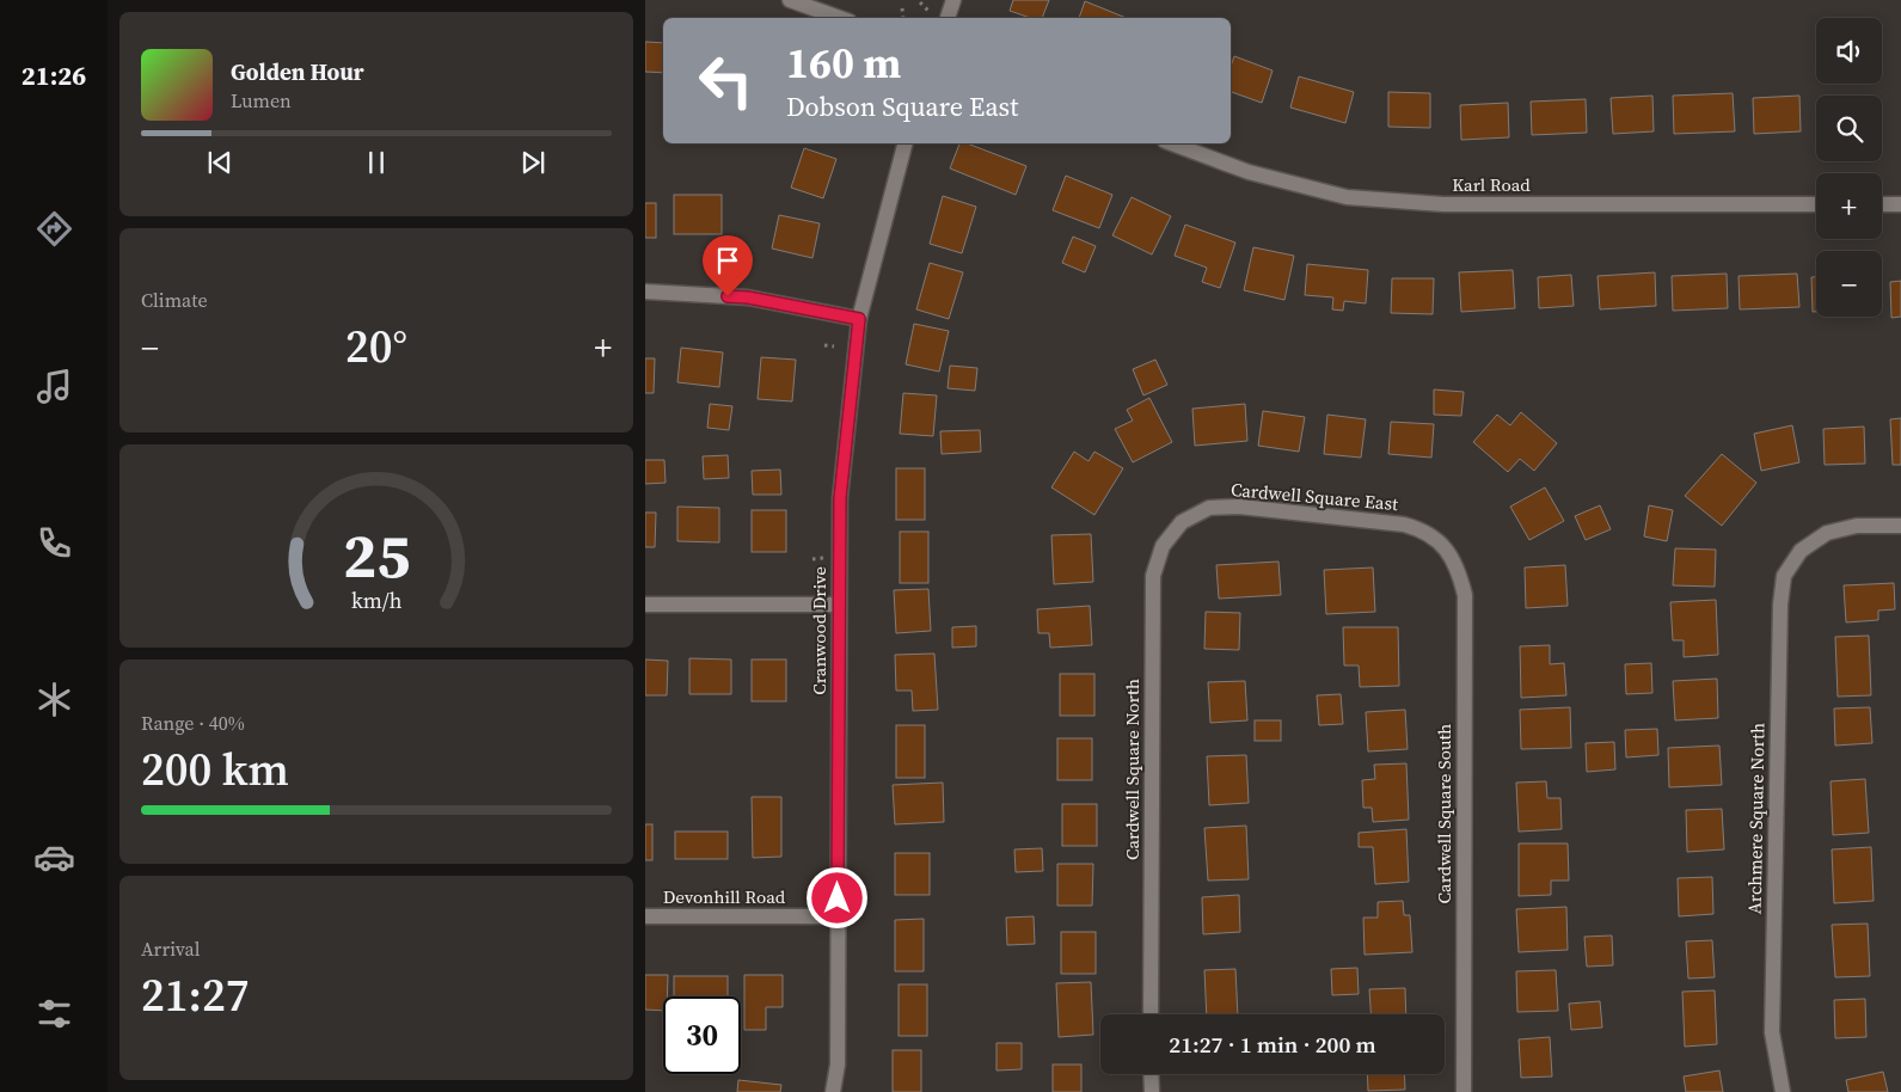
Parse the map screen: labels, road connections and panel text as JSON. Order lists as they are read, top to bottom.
{
  "streets": {
    "street": [
      "Karl Road",
      "Cardwell Square East",
      "Cranwood Drive",
      "Cardwell Square North",
      "Cardwell Square South",
      "Archmere Square North",
      "Devonhill Road"
    ]
  },
  "crossings": [
    ["Cardwell Square East", "Cardwell Square North"],
    ["Cardwell Square East", "Cardwell Square South"],
    ["Cranwood Drive", "Devonhill Road"]
  ],
  "page": {
    "tabs": "21:26",
    "map_buttons": ["+", "−"],
    "turn": ["160 m", "Dobson Square East"],
    "song": ["Golden Hour", "Lumen"],
    "tile": [
      "Climate",
      ["Range · 40%", "200 km"],
      ["Arrival", "21:27"]
    ],
    "heat": ["−", "20°", "+"],
    "limit": "30",
    "trip": "21:27 · 1 min · 200 m",
    "gauge": ["25", "km/h"]
  }
}
